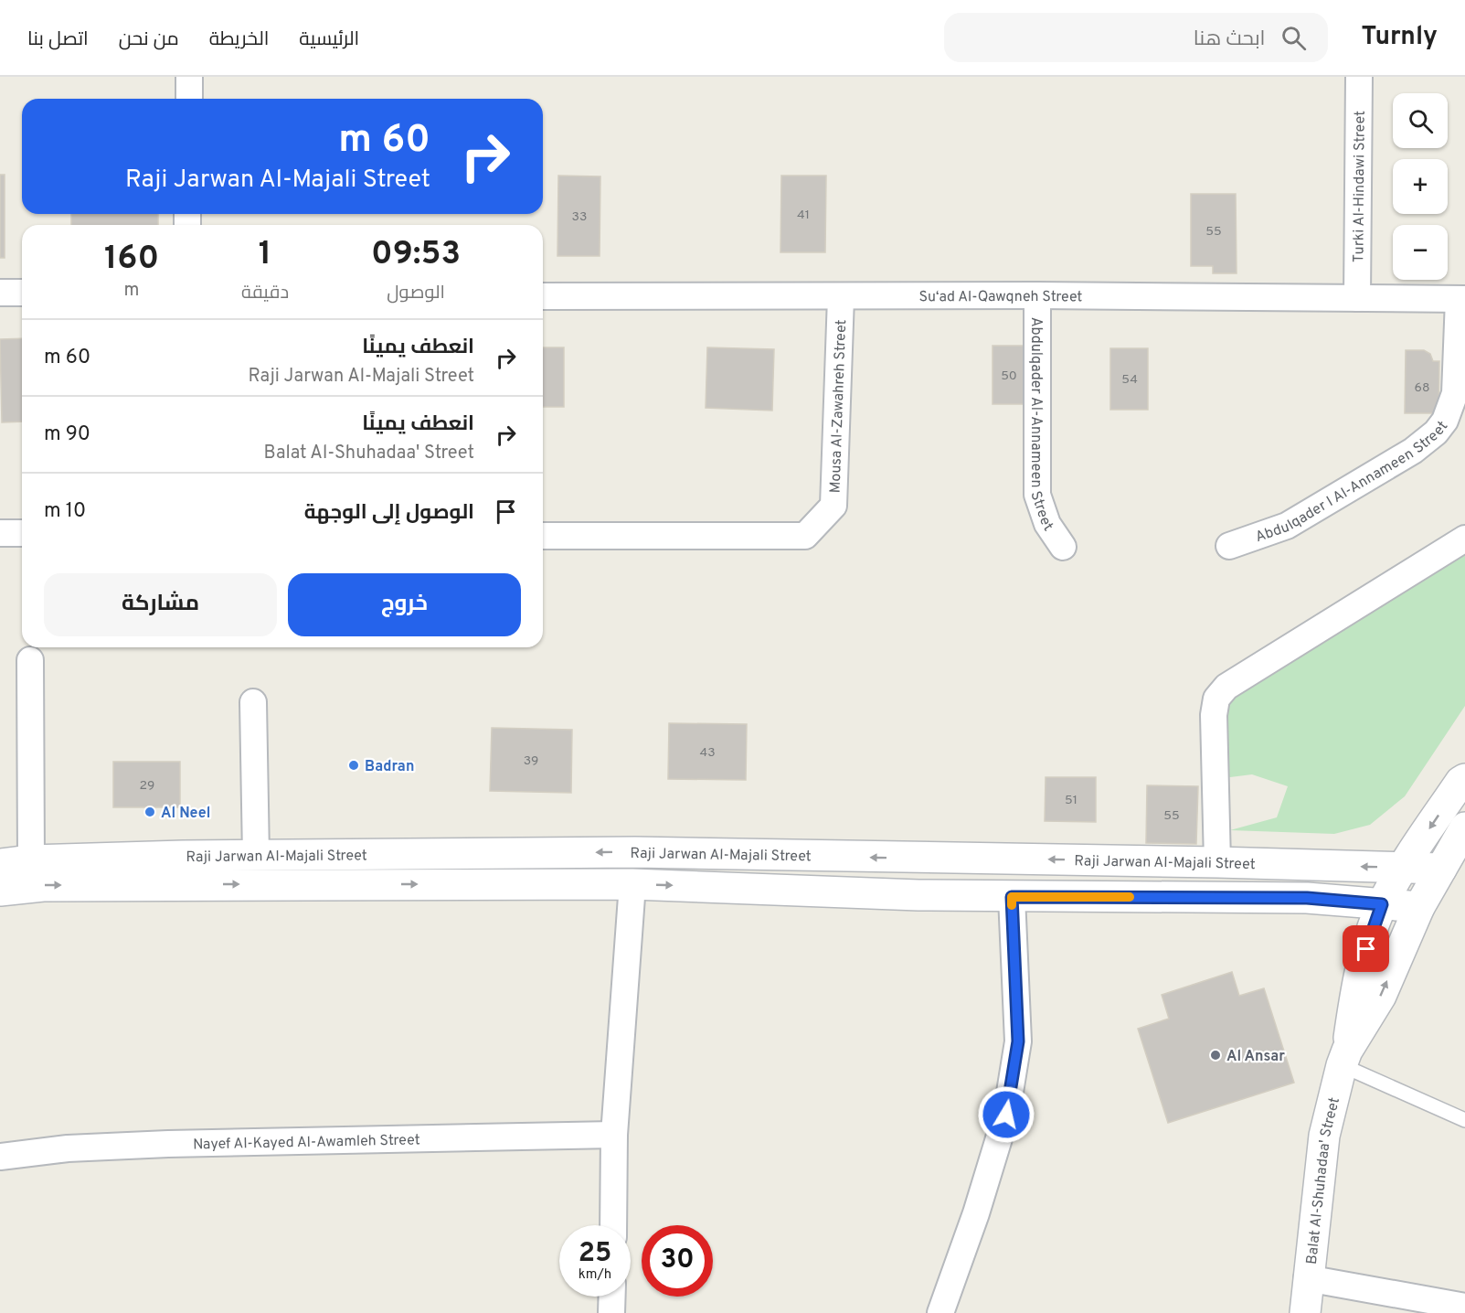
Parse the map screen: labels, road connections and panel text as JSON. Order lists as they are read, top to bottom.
{
  "streets": {
    "street": [
      "Turki Al-Hindawi Street",
      "Su‘ad Al-Qawqneh Street",
      "Mousa Al-Zawahreh Street",
      "Abdulqader Al-Annameen Street",
      "Abdulqader I Al-Annameen Street",
      "Raji Jarwan Al-Majali Street",
      "Nayef Al-Kayed Al-Awamleh Street",
      "Balat Al-Shuhadaa' Street"
    ]
  },
  "crossings": [
    ["Turki Al-Hindawi Street", "Su‘ad Al-Qawqneh Street"],
    ["Su‘ad Al-Qawqneh Street", "Mousa Al-Zawahreh Street"],
    ["Su‘ad Al-Qawqneh Street", "Abdulqader Al-Annameen Street"],
    ["Su‘ad Al-Qawqneh Street", "Abdulqader I Al-Annameen Street"],
    ["Raji Jarwan Al-Majali Street", "Balat Al-Shuhadaa' Street"]
  ],
  "places": ["Badran", "Al Neel", "Al Ansar"],
  "house_numbers": [
    "41",
    "33",
    "55",
    "50",
    "54",
    "68",
    "43",
    "39",
    "29",
    "51",
    "55"
  ],
  "page": {
    "header": "Turnly",
    "search": "ابحث هنا",
    "nav": [
      "الرئيسية",
      "الخريطة",
      "من نحن",
      "اتصل بنا"
    ],
    "map_buttons": ["+", "−"],
    "turn": ["60 m", "Raji Jarwan Al-Majali Street"],
    "eta": [
      "09:53",
      "الوصول",
      "1",
      "دقيقة",
      "160",
      "m"
    ],
    "list": [
      {
        "name": "انعطف يمينًا",
        "note": "Raji Jarwan Al-Majali Street",
        "value": "60 m"
      },
      {
        "name": "انعطف يمينًا",
        "note": "Balat Al-Shuhadaa' Street",
        "value": "90 m"
      },
      {
        "name": "الوصول إلى الوجهة",
        "value": "10 m"
      }
    ],
    "buttons": ["خروج", "مشاركة"],
    "speed": "25 km/h",
    "limit": "30"
  }
}
